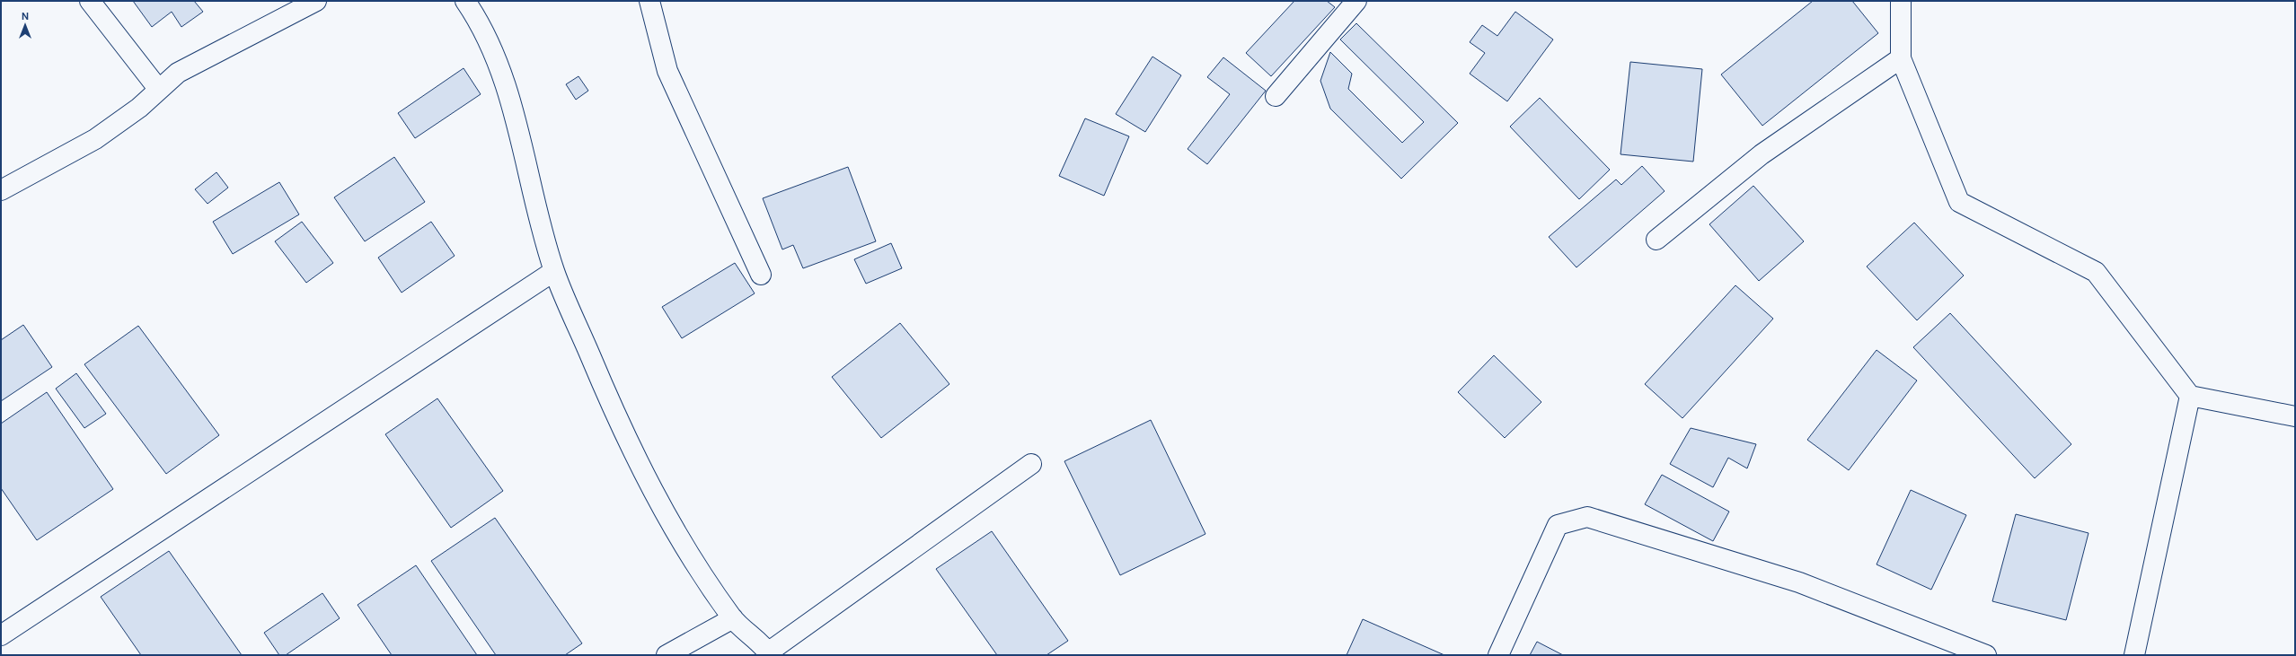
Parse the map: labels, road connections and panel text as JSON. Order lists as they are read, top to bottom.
{
  "north": "top"
}
